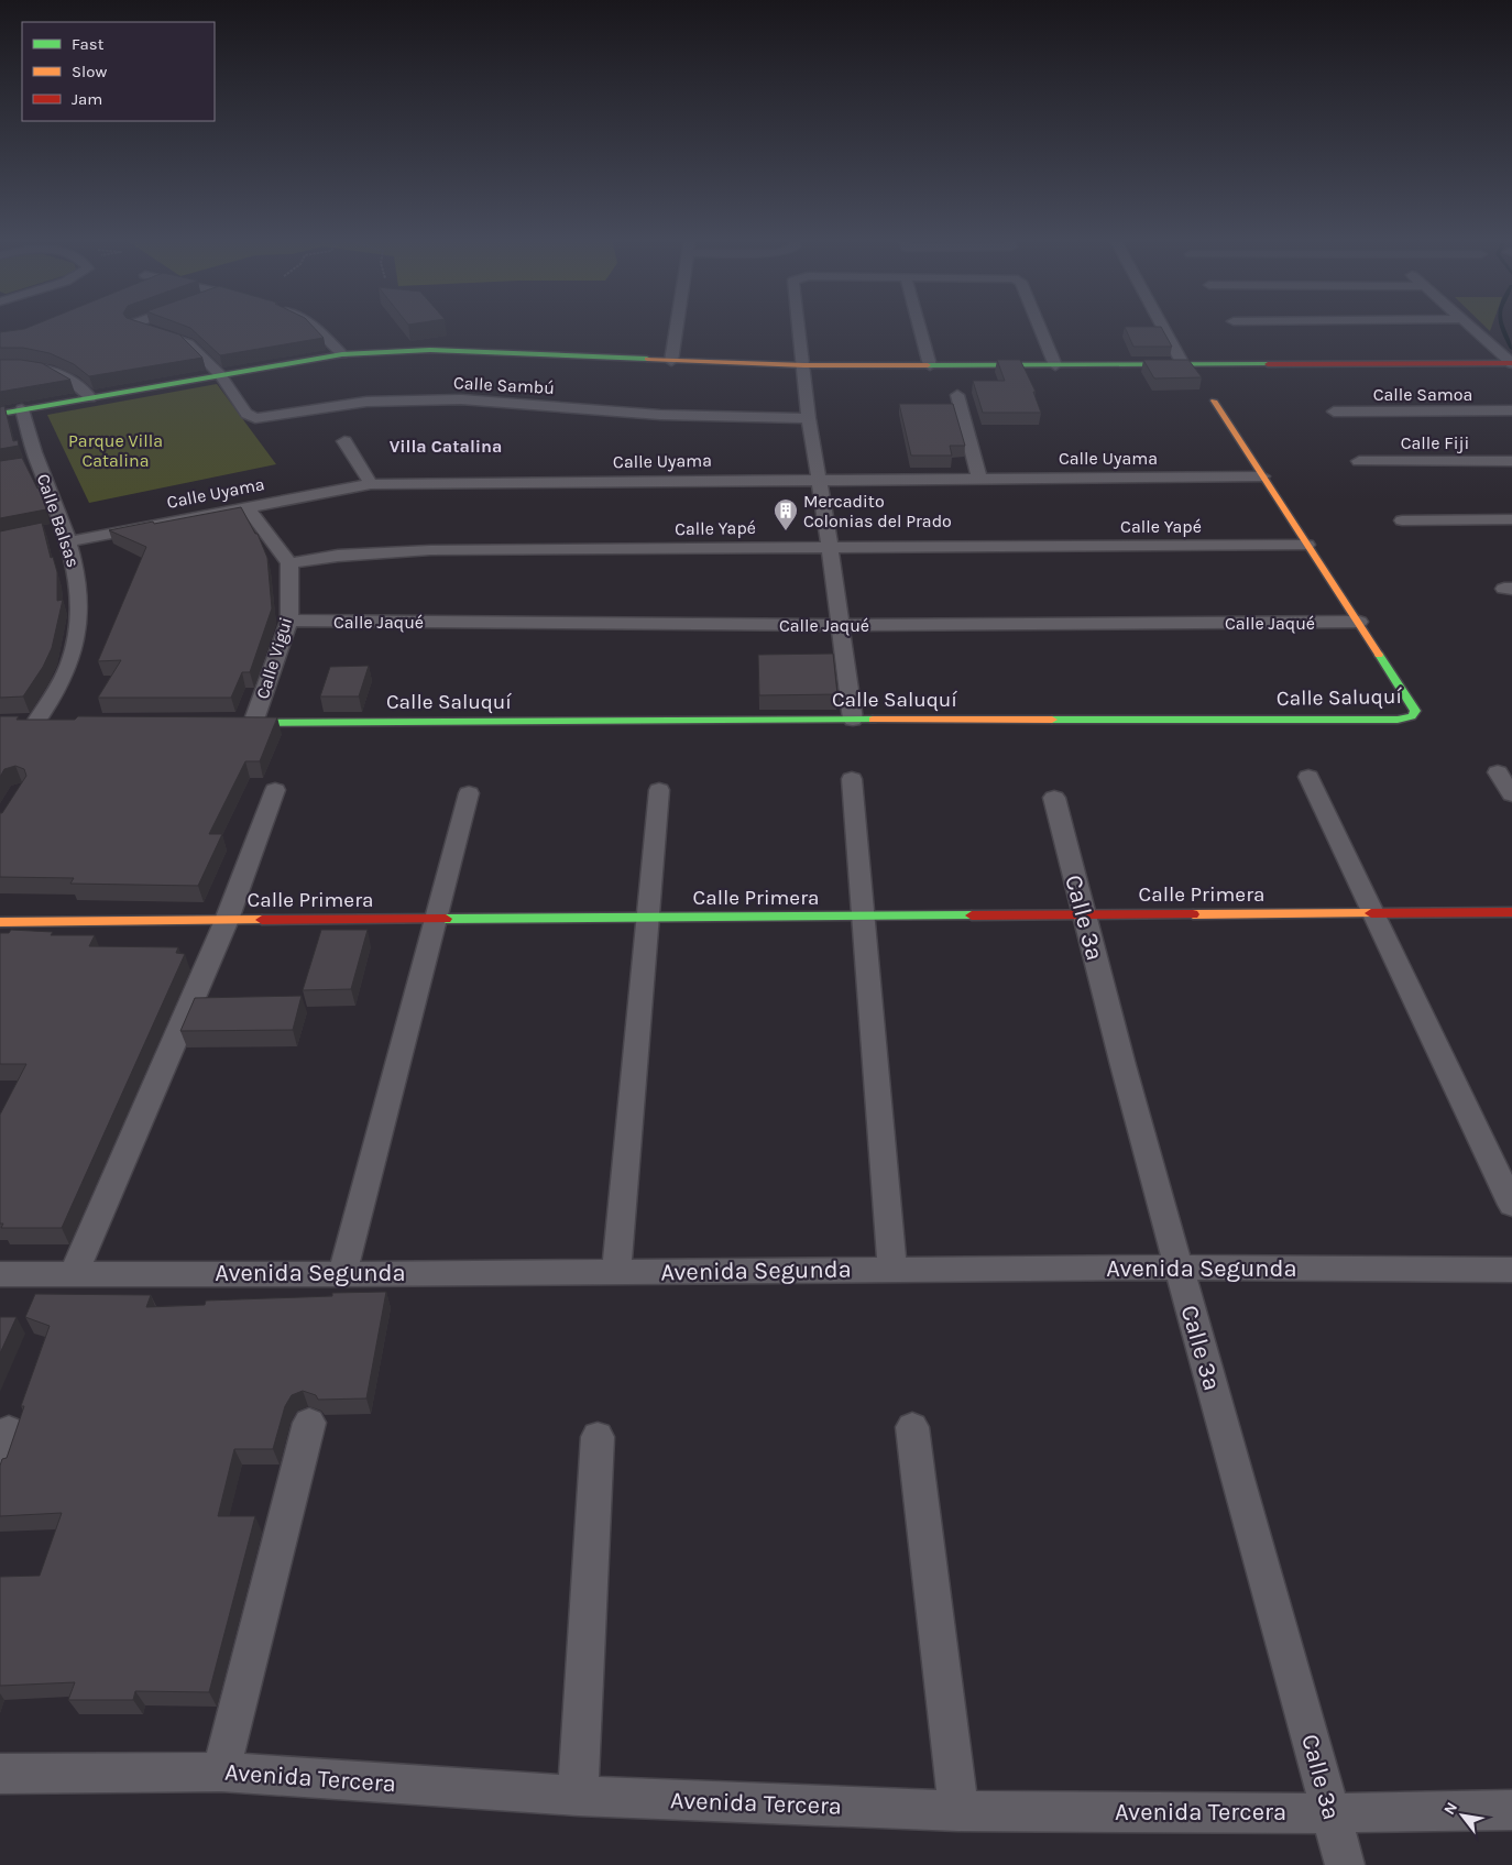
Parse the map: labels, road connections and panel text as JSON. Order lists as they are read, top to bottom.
{
  "streets": {
    "street": [
      "Calle Sambú",
      "Calle Samoa",
      "Calle Fiji",
      "Calle Uyama",
      "Calle Balsas",
      "Calle Yapé",
      "Calle Jaqué",
      "Calle Vigui",
      "Calle Saluquí",
      "Calle Primera",
      "Calle 3a",
      "Avenida Segunda",
      "Avenida Tercera"
    ]
  },
  "crossings": [
    ["Calle Uyama", "Calle Balsas"],
    ["Calle Uyama", "Calle Saluquí"],
    ["Calle Yapé", "Calle Vigui"],
    ["Calle Yapé", "Calle Saluquí"],
    ["Calle Jaqué", "Calle Vigui"],
    ["Calle Jaqué", "Calle Saluquí"],
    ["Calle Vigui", "Calle Saluquí"],
    ["Calle Primera", "Calle 3a"],
    ["Calle 3a", "Avenida Segunda"],
    ["Calle 3a", "Avenida Tercera"]
  ],
  "districts": ["Villa Catalina"],
  "parks": ["Parque Villa Catalina"],
  "places": {
    "building": ["Mercadito Colonias del Prado"]
  },
  "legend": ["Fast", "Slow", "Jam"],
  "north": "top left"
}
